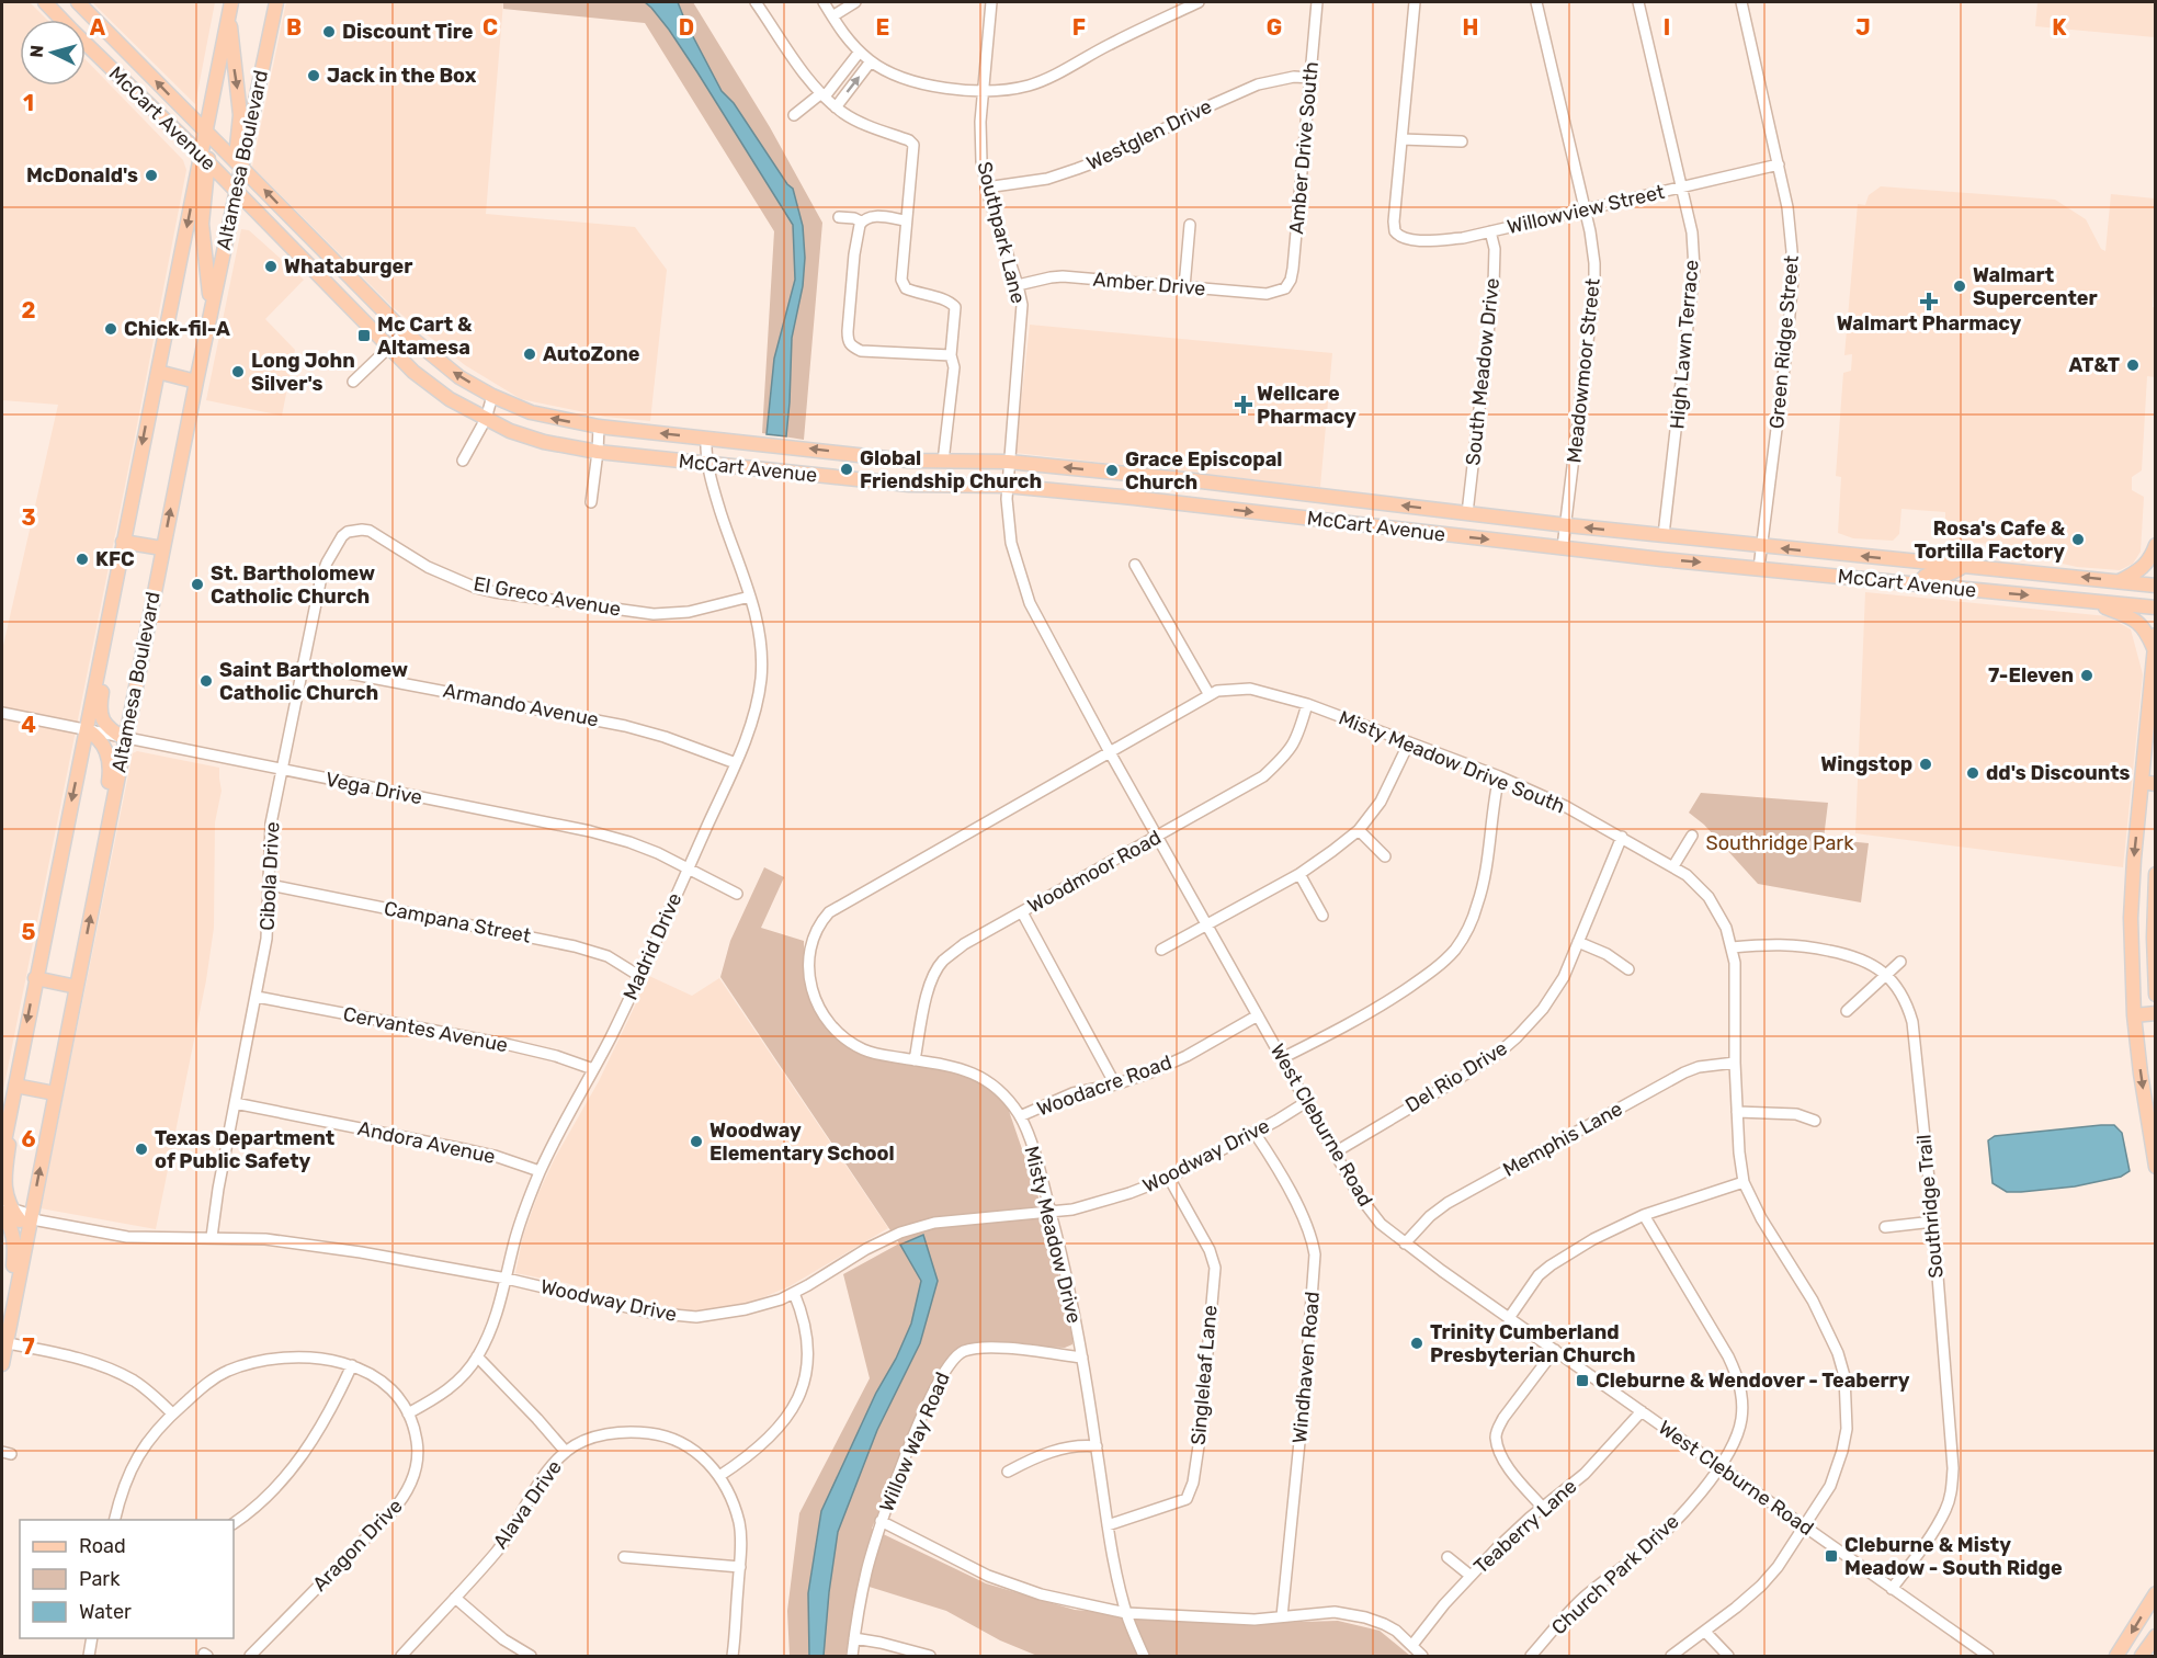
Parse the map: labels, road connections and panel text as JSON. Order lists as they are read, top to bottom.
{
  "streets": {
    "main road": ["McCart Avenue", "Altamesa Boulevard"],
    "street": [
      "Westglen Drive",
      "Amber Drive South",
      "Willowview Street",
      "Southpark Lane",
      "Amber Drive",
      "Green Ridge Street",
      "High Lawn Terrace",
      "Meadowmoor Street",
      "South Meadow Drive",
      "El Greco Avenue",
      "Armando Avenue",
      "Misty Meadow Drive South",
      "Vega Drive",
      "Woodmoor Road",
      "Cibola Drive",
      "Campana Street",
      "Madrid Drive",
      "Cervantes Avenue",
      "Del Rio Drive",
      "Woodacre Road",
      "West Cleburne Road",
      "Memphis Lane",
      "Andora Avenue",
      "Woodway Drive",
      "Southridge Trail",
      "Misty Meadow Drive",
      "Windhaven Road",
      "Singleleaf Lane",
      "Willow Way Road",
      "Alava Drive",
      "Teaberry Lane",
      "Aragon Drive",
      "Church Park Drive"
    ]
  },
  "crossings": [
    ["McCart Avenue", "Altamesa Boulevard"],
    ["McCart Avenue", "Southpark Lane"],
    ["McCart Avenue", "Green Ridge Street"],
    ["McCart Avenue", "High Lawn Terrace"],
    ["McCart Avenue", "Meadowmoor Street"],
    ["McCart Avenue", "South Meadow Drive"],
    ["McCart Avenue", "Madrid Drive"],
    ["McCart Avenue", "West Cleburne Road"],
    ["Westglen Drive", "Amber Drive South"],
    ["Westglen Drive", "Southpark Lane"],
    ["Amber Drive South", "Amber Drive"],
    ["Altamesa Boulevard", "Vega Drive"],
    ["Altamesa Boulevard", "Woodway Drive"],
    ["Willowview Street", "Green Ridge Street"],
    ["Willowview Street", "High Lawn Terrace"],
    ["Willowview Street", "Meadowmoor Street"],
    ["Willowview Street", "South Meadow Drive"],
    ["Southpark Lane", "Amber Drive"],
    ["Southpark Lane", "West Cleburne Road"],
    ["El Greco Avenue", "Cibola Drive"],
    ["El Greco Avenue", "Madrid Drive"],
    ["Armando Avenue", "Cibola Drive"],
    ["Armando Avenue", "Madrid Drive"],
    ["Misty Meadow Drive South", "Woodmoor Road"],
    ["Misty Meadow Drive South", "Del Rio Drive"],
    ["Misty Meadow Drive South", "West Cleburne Road"],
    ["Misty Meadow Drive South", "Memphis Lane"],
    ["Misty Meadow Drive South", "Southridge Trail"],
    ["Misty Meadow Drive South", "Misty Meadow Drive"],
    ["Vega Drive", "Cibola Drive"],
    ["Vega Drive", "Madrid Drive"],
    ["Woodmoor Road", "West Cleburne Road"],
    ["Woodmoor Road", "Misty Meadow Drive"],
    ["Cibola Drive", "Campana Street"],
    ["Cibola Drive", "Cervantes Avenue"],
    ["Cibola Drive", "Andora Avenue"],
    ["Cibola Drive", "Woodway Drive"],
    ["Campana Street", "Madrid Drive"],
    ["Madrid Drive", "Cervantes Avenue"],
    ["Madrid Drive", "Andora Avenue"],
    ["Madrid Drive", "Woodway Drive"],
    ["Madrid Drive", "Aragon Drive"],
    ["Del Rio Drive", "West Cleburne Road"],
    ["Woodacre Road", "West Cleburne Road"],
    ["Woodacre Road", "Misty Meadow Drive"],
    ["West Cleburne Road", "Memphis Lane"],
    ["West Cleburne Road", "Woodway Drive"],
    ["West Cleburne Road", "Southridge Trail"],
    ["West Cleburne Road", "Misty Meadow Drive"],
    ["West Cleburne Road", "Teaberry Lane"],
    ["West Cleburne Road", "Church Park Drive"],
    ["Woodway Drive", "Misty Meadow Drive"],
    ["Woodway Drive", "Windhaven Road"],
    ["Woodway Drive", "Singleleaf Lane"],
    ["Misty Meadow Drive", "Singleleaf Lane"],
    ["Misty Meadow Drive", "Willow Way Road"]
  ],
  "parks": ["Southridge Park"],
  "places": {
    "other": [
      "Discount Tire",
      "Jack in the Box",
      "McDonald's",
      "Whataburger",
      "Walmart Supercenter",
      "Chick-fil-A",
      "AutoZone",
      "AT&T",
      "Long John Silver's",
      "Global Friendship Church",
      "Grace Episcopal Church",
      "Rosa's Cafe & Tortilla Factory",
      "KFC",
      "St. Bartholomew Catholic Church",
      "7-Eleven",
      "Saint Bartholomew Catholic Church",
      "Wingstop",
      "dd's Discounts",
      "Woodway Elementary School",
      "Texas Department of Public Safety",
      "Trinity Cumberland Presbyterian Church"
    ],
    "health": ["Walmart Pharmacy", "Wellcare Pharmacy"],
    "transit": ["Mc Cart & Altamesa", "Cleburne & Wendover - Teaberry", "Cleburne & Misty Meadow - South Ridge"]
  },
  "legend": ["Road", "Park", "Water"],
  "north": "left",
  "grid": {
    "columns": [
      "A",
      "B",
      "C",
      "D",
      "E",
      "F",
      "G",
      "H",
      "I",
      "J",
      "K"
    ],
    "rows": [
      "1",
      "2",
      "3",
      "4",
      "5",
      "6",
      "7"
    ]
  }
}
